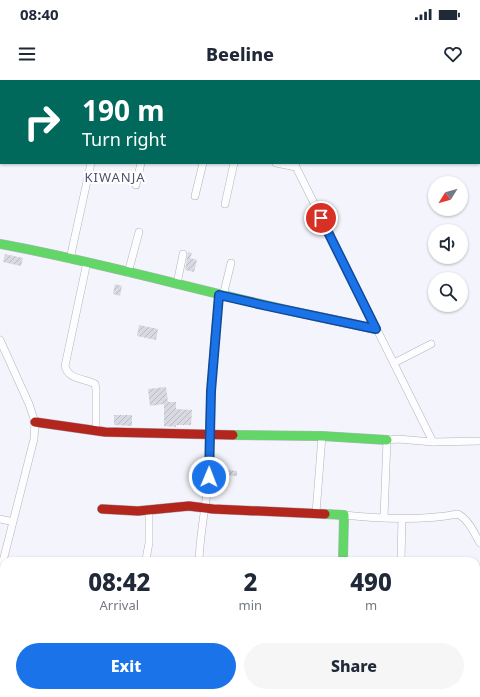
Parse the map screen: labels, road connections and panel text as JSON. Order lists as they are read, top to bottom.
{
  "districts": ["KIWANJA"],
  "north": "bottom left",
  "page": {
    "status": "08:40",
    "header": "Beeline",
    "turn": ["190 m", "Turn right"],
    "eta": [
      "08:42",
      "Arrival",
      "2",
      "min",
      "490",
      "m"
    ],
    "buttons": ["Exit", "Share"]
  }
}
